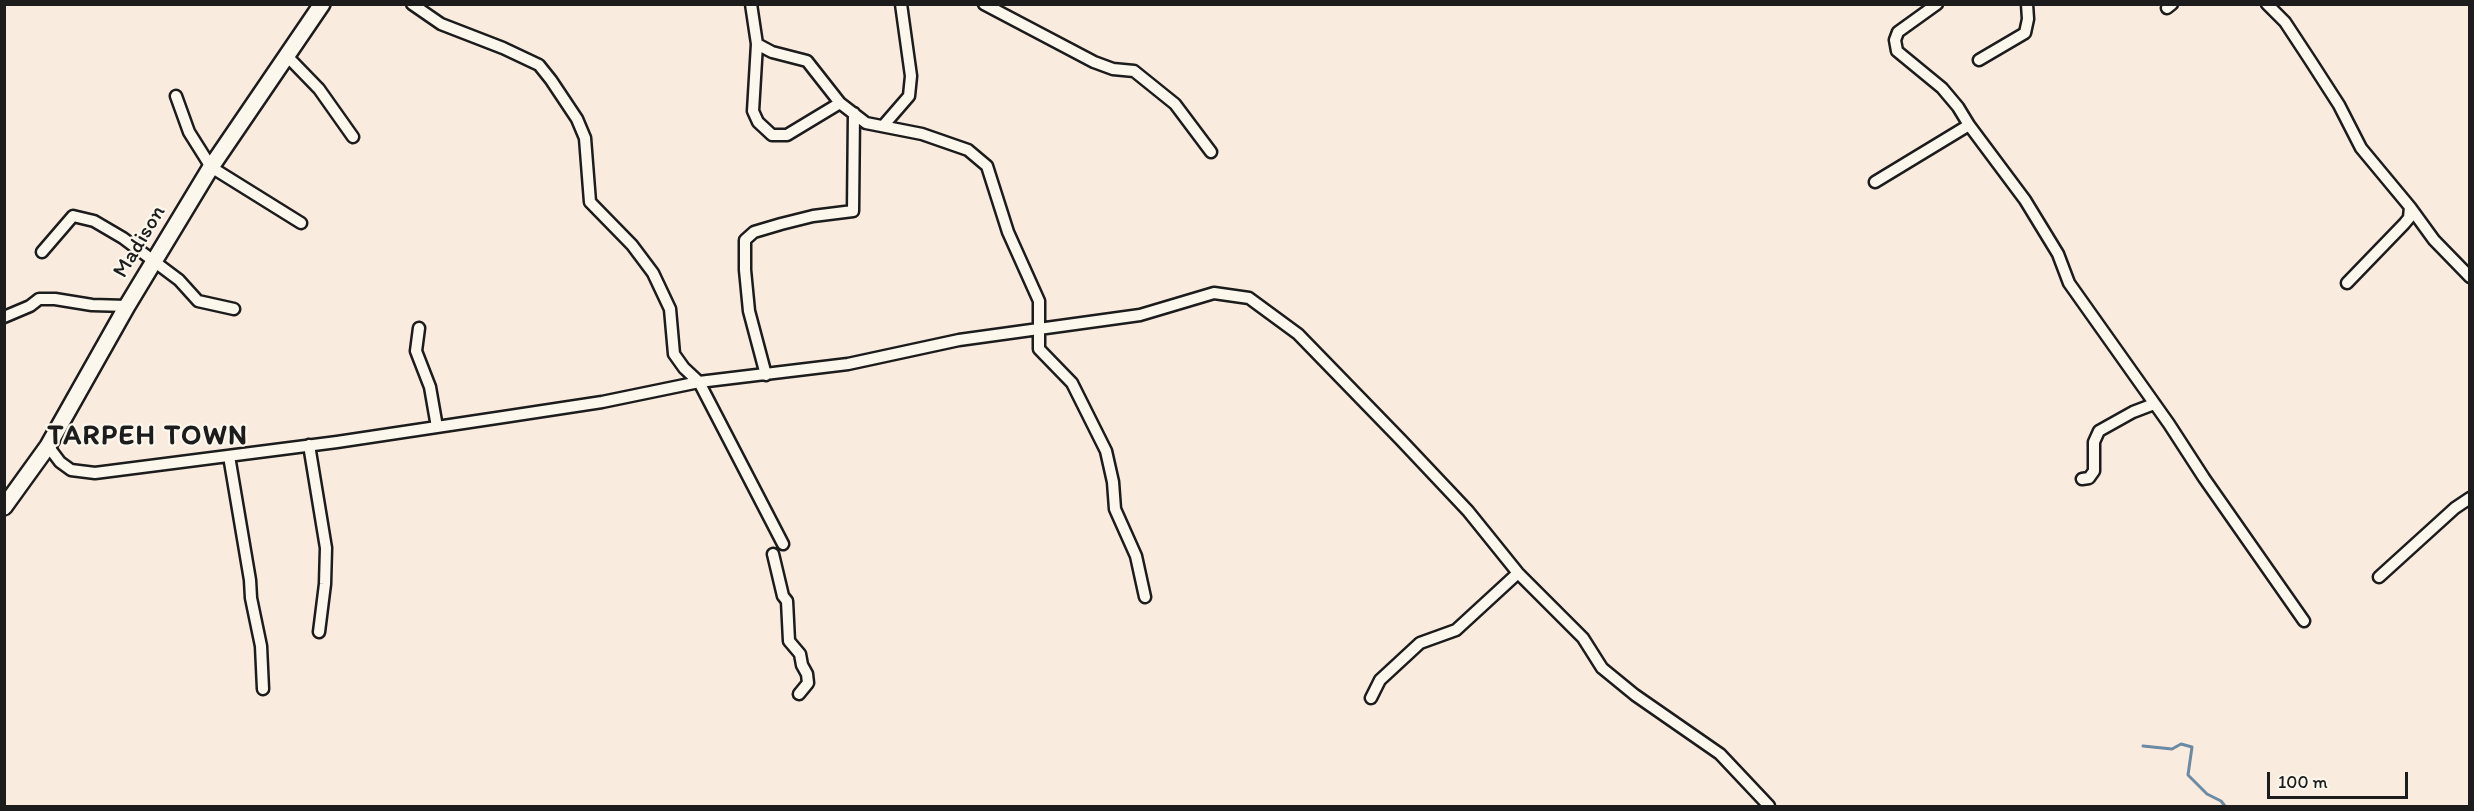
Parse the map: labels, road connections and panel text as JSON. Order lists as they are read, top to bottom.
{
  "streets": {
    "street": ["Madison"]
  },
  "districts": ["TARPEH TOWN"],
  "scale_bar": "100 m"
}
